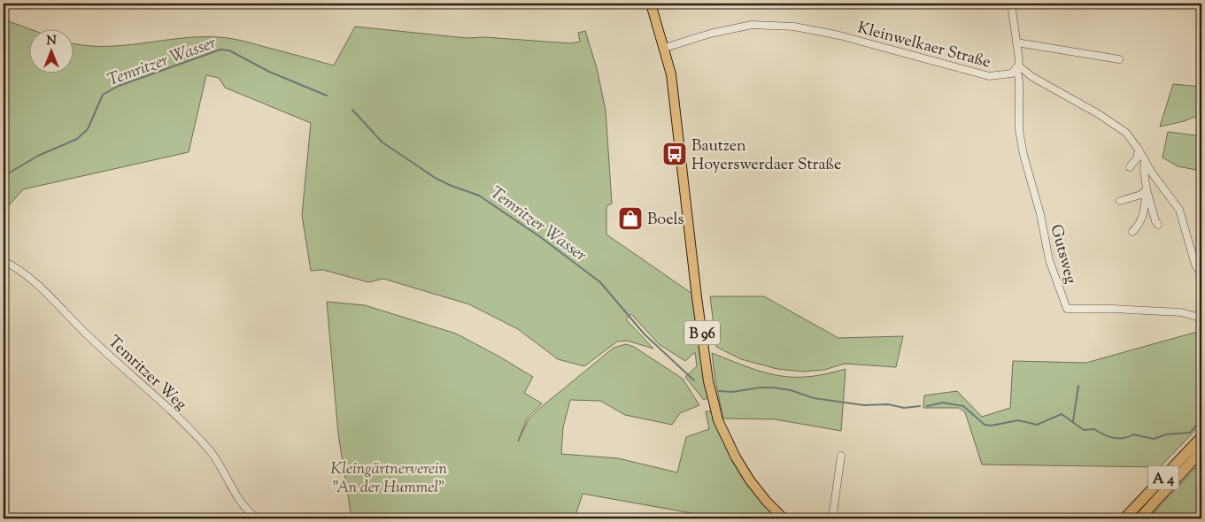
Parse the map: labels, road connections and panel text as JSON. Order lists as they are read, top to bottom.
{
  "streets": {
    "highway": ["A 4"],
    "main road": ["B 96"],
    "street": ["Kleinwelkaer Straße", "Gutsweg", "Temritzer Weg"]
  },
  "crossings": [
    ["Kleinwelkaer Straße", "Gutsweg"],
    ["Kleinwelkaer Straße", "B 96"]
  ],
  "water": ["Temritzer Wasser"],
  "parks": ["Kleingärtnerverein \"An der Hummel\""],
  "places": {
    "bus stop": ["Bautzen Hoyerswerdaer Straße"],
    "shop": ["Boels"]
  },
  "north": "top"
}
